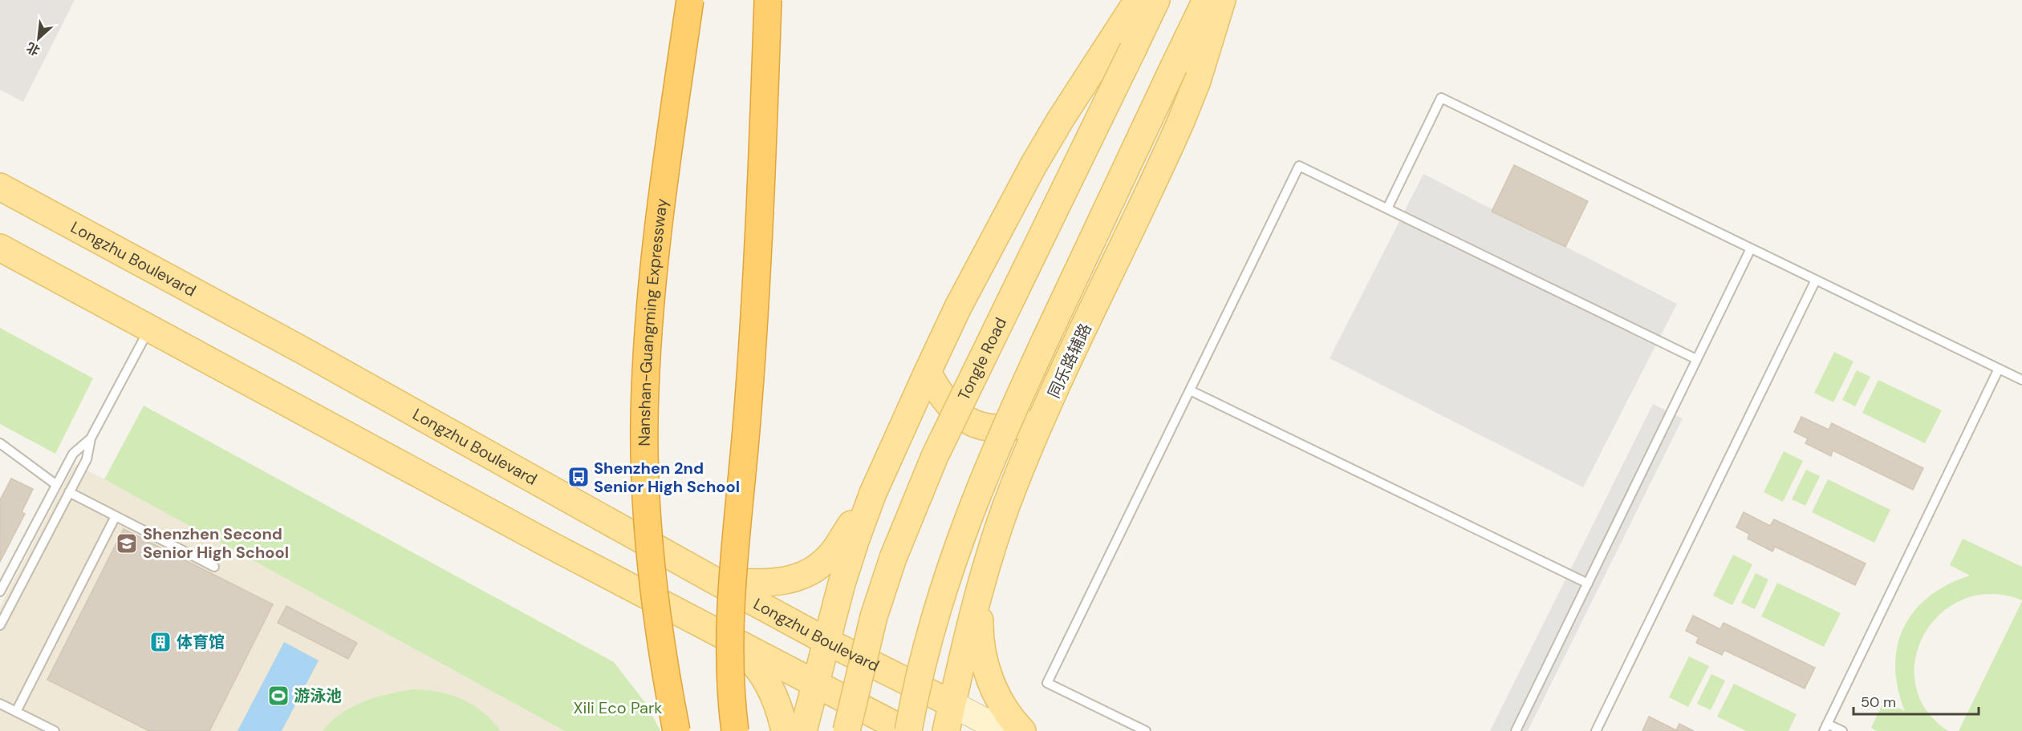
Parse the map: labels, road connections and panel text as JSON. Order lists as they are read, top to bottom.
{
  "streets": {
    "highway": ["Nanshan-Guangming Expressway"],
    "main road": ["Longzhu Boulevard", "Tongle Road", "同乐路辅路"]
  },
  "crossings": [
    ["Longzhu Boulevard", "同乐路辅路"]
  ],
  "parks": ["Xili Eco Park"],
  "places": {
    "bus stop": ["Shenzhen 2nd Senior High School"],
    "school or university": ["Shenzhen Second Senior High School"],
    "building": ["体育馆"],
    "sports": ["游泳池"]
  },
  "scale_bar": "50 m",
  "north": "bottom left"
}
